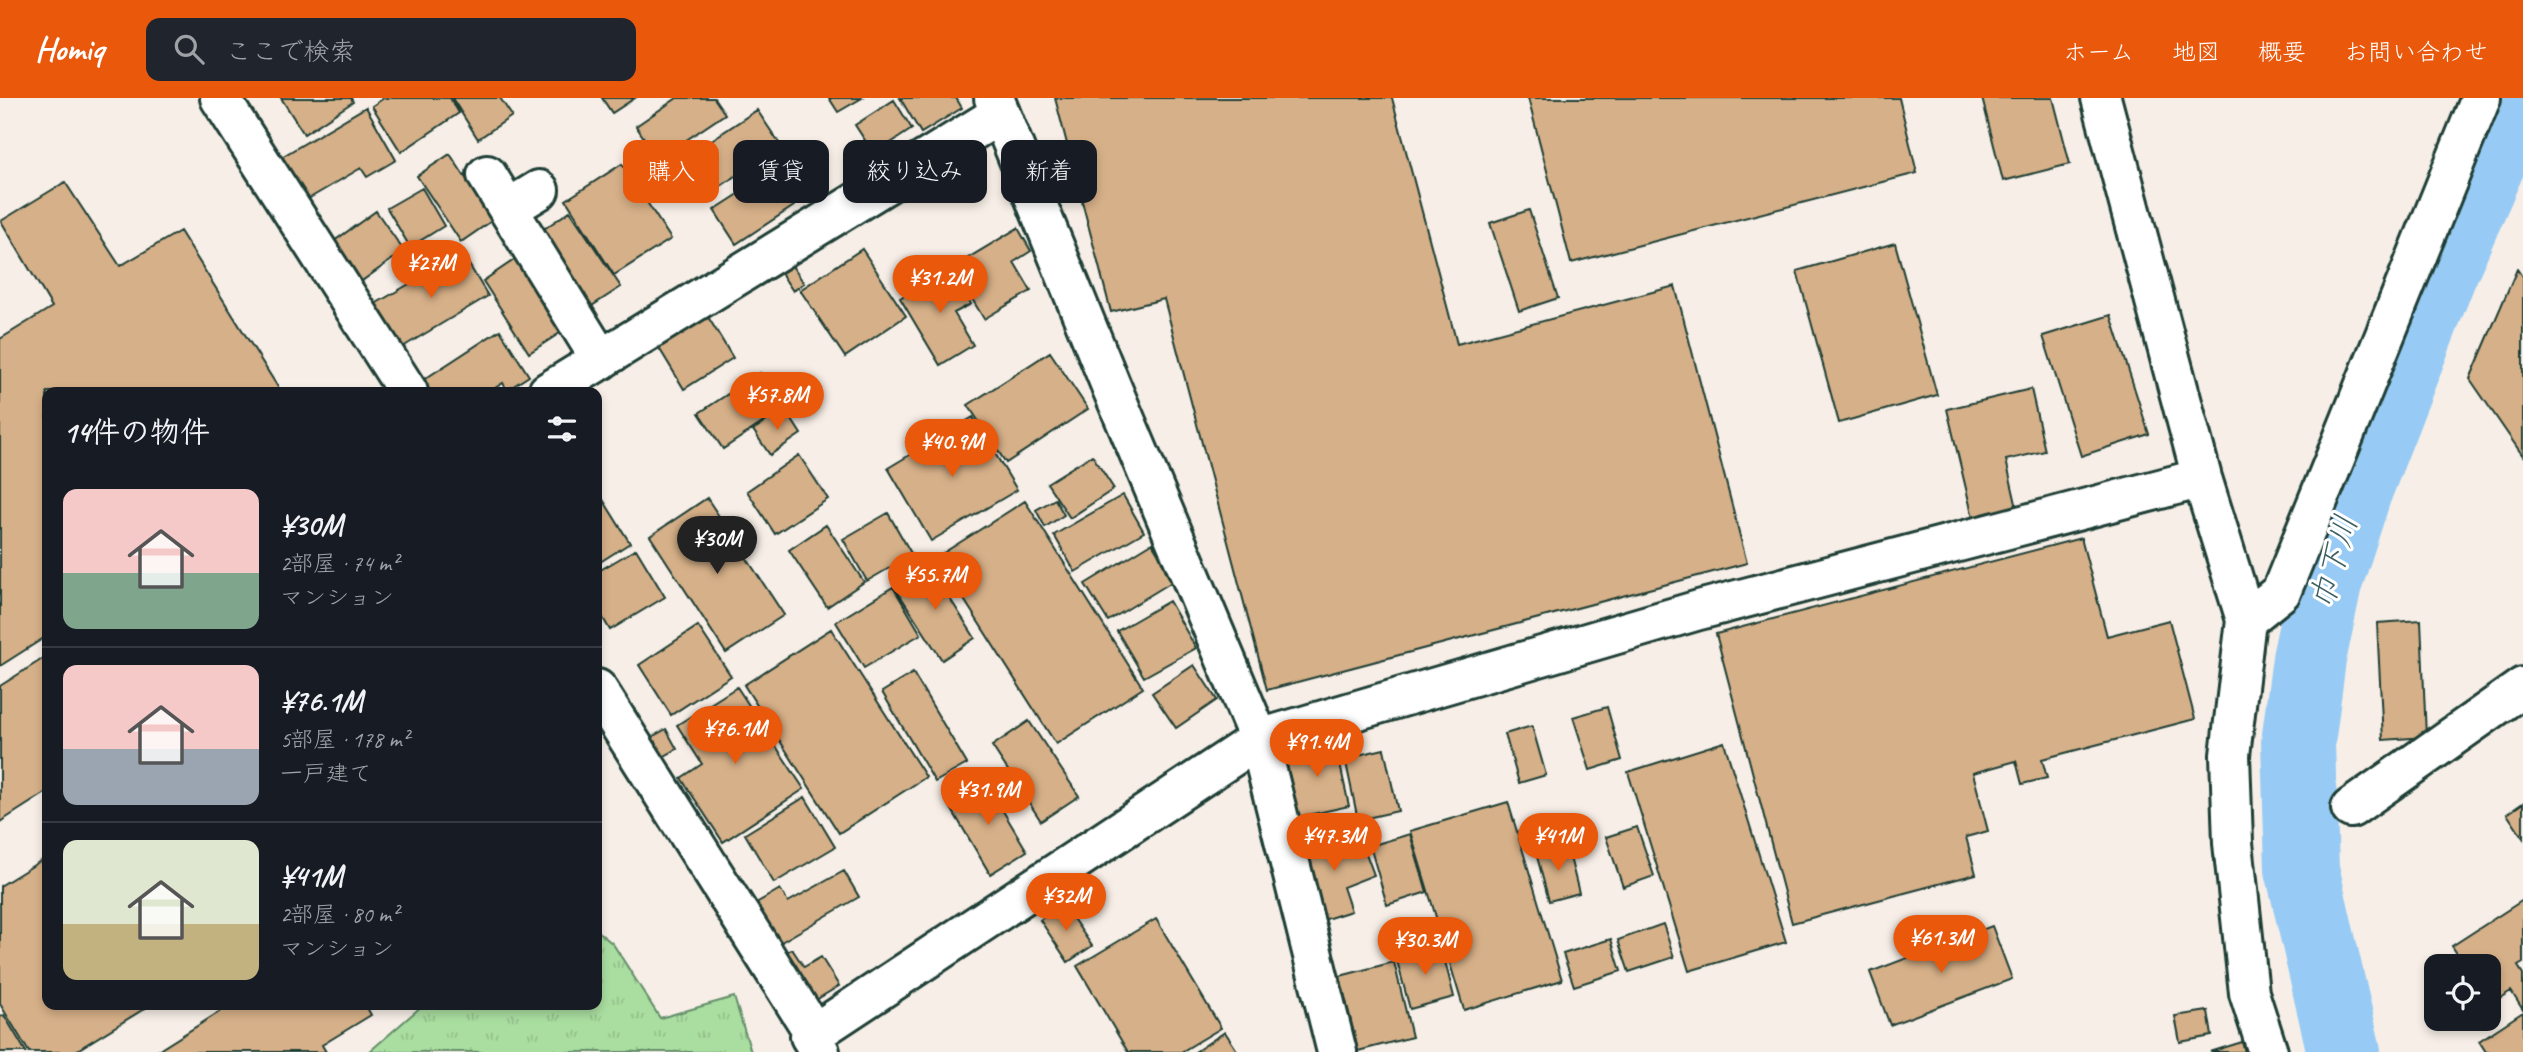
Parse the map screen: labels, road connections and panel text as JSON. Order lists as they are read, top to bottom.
{
  "water": ["巾下川"],
  "page": {
    "header": "Homiq",
    "search": "ここで検索",
    "nav": [
      "ホーム",
      "地図",
      "概要",
      "お問い合わせ"
    ],
    "chip": [
      "購入",
      "賃貸",
      "絞り込み",
      "新着"
    ],
    "price": [
      "¥27M",
      "¥31.2M",
      "¥57.8M",
      "¥40.9M",
      "¥30M",
      "¥55.7M",
      "¥76.1M",
      "¥91.4M",
      "¥31.9M",
      "¥47.3M",
      "¥41M",
      "¥32M",
      "¥61.3M",
      "¥30.3M"
    ],
    "heading": "14件の物件",
    "list": [
      {
        "name": "¥30M",
        "note": "2部屋 · 74 m² · マンション"
      },
      {
        "name": "¥76.1M",
        "note": "5部屋 · 178 m² · 一戸建て"
      },
      {
        "name": "¥41M",
        "note": "2部屋 · 80 m² · マンション"
      }
    ]
  }
}
